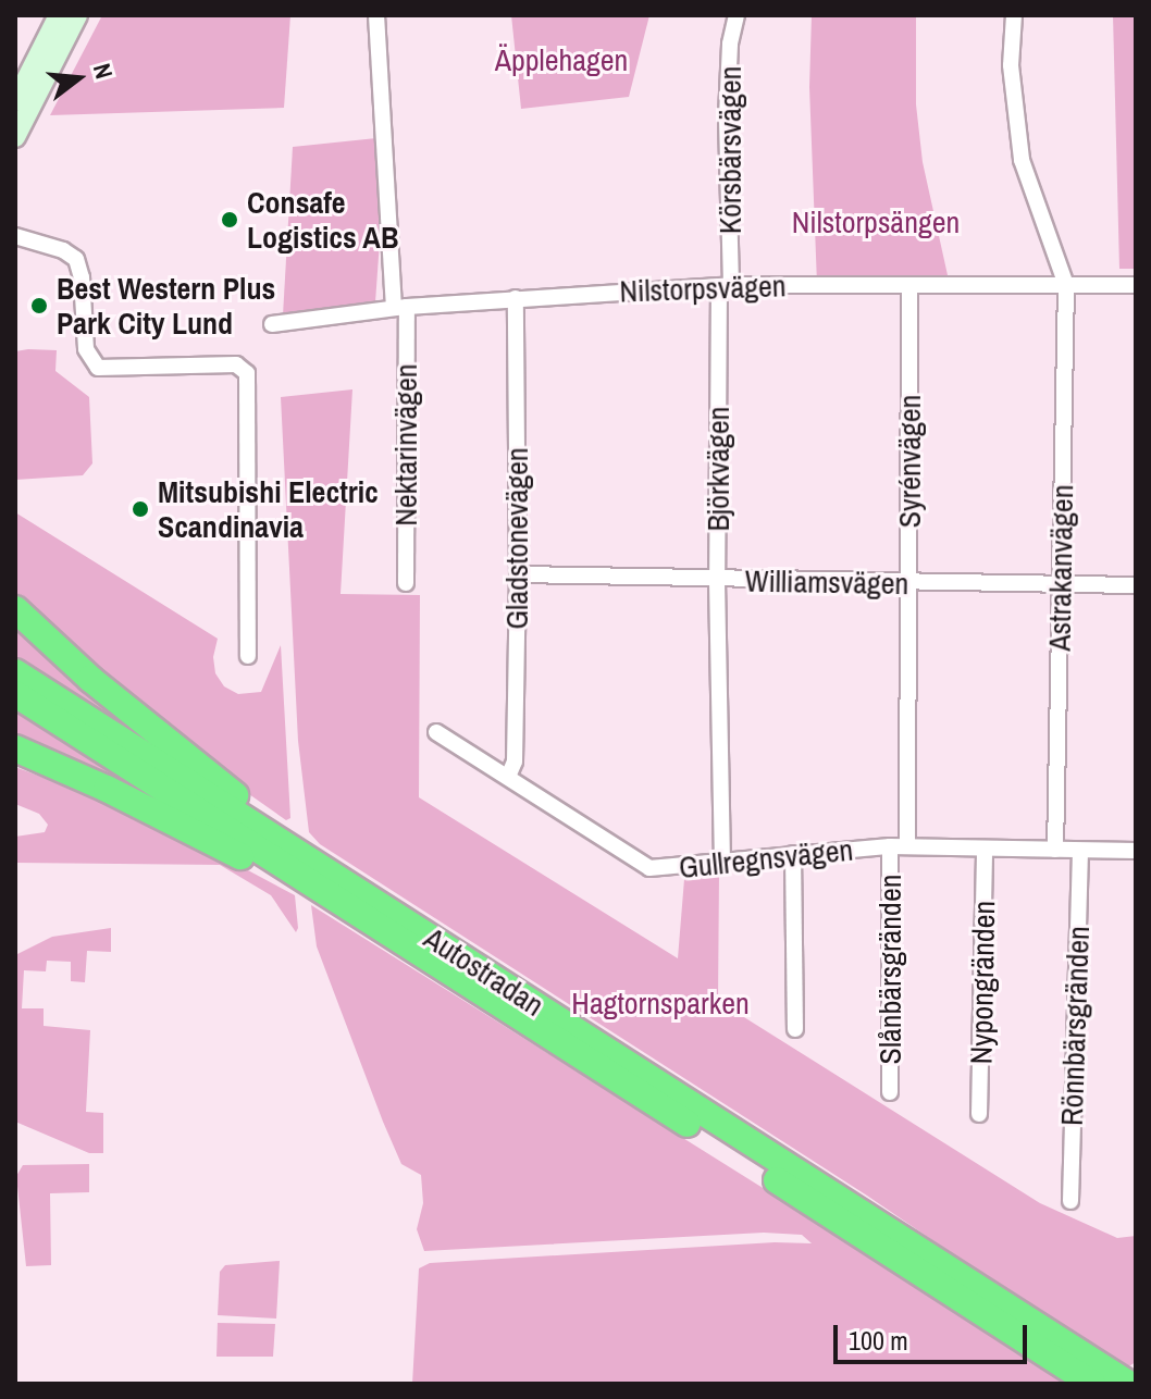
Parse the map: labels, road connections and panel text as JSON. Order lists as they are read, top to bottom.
{
  "streets": {
    "highway": ["Autostradan"],
    "street": [
      "Körsbärsvägen",
      "Nilstorpsvägen",
      "Nektarinvägen",
      "Syrénvägen",
      "Björkvägen",
      "Gladstonevägen",
      "Astrakanvägen",
      "Williamsvägen",
      "Gullregnsvägen",
      "Slånbärsgränden",
      "Nypongränden",
      "Rönnbärsgränden"
    ]
  },
  "crossings": [
    ["Körsbärsvägen", "Nilstorpsvägen"],
    ["Körsbärsvägen", "Björkvägen"],
    ["Nilstorpsvägen", "Nektarinvägen"],
    ["Nilstorpsvägen", "Syrénvägen"],
    ["Nilstorpsvägen", "Björkvägen"],
    ["Nilstorpsvägen", "Gladstonevägen"],
    ["Nilstorpsvägen", "Astrakanvägen"],
    ["Syrénvägen", "Williamsvägen"],
    ["Syrénvägen", "Gullregnsvägen"],
    ["Björkvägen", "Williamsvägen"],
    ["Björkvägen", "Gullregnsvägen"],
    ["Gladstonevägen", "Williamsvägen"],
    ["Gladstonevägen", "Gullregnsvägen"],
    ["Astrakanvägen", "Williamsvägen"],
    ["Astrakanvägen", "Gullregnsvägen"],
    ["Gullregnsvägen", "Slånbärsgränden"],
    ["Gullregnsvägen", "Nypongränden"],
    ["Gullregnsvägen", "Rönnbärsgränden"]
  ],
  "parks": ["Äpplehagen", "Nilstorpsängen", "Hagtornsparken"],
  "places": ["Consafe Logistics AB", "Best Western Plus Park City Lund", "Mitsubishi Electric Scandinavia"],
  "scale_bar": "100 m",
  "north": "right"
}
